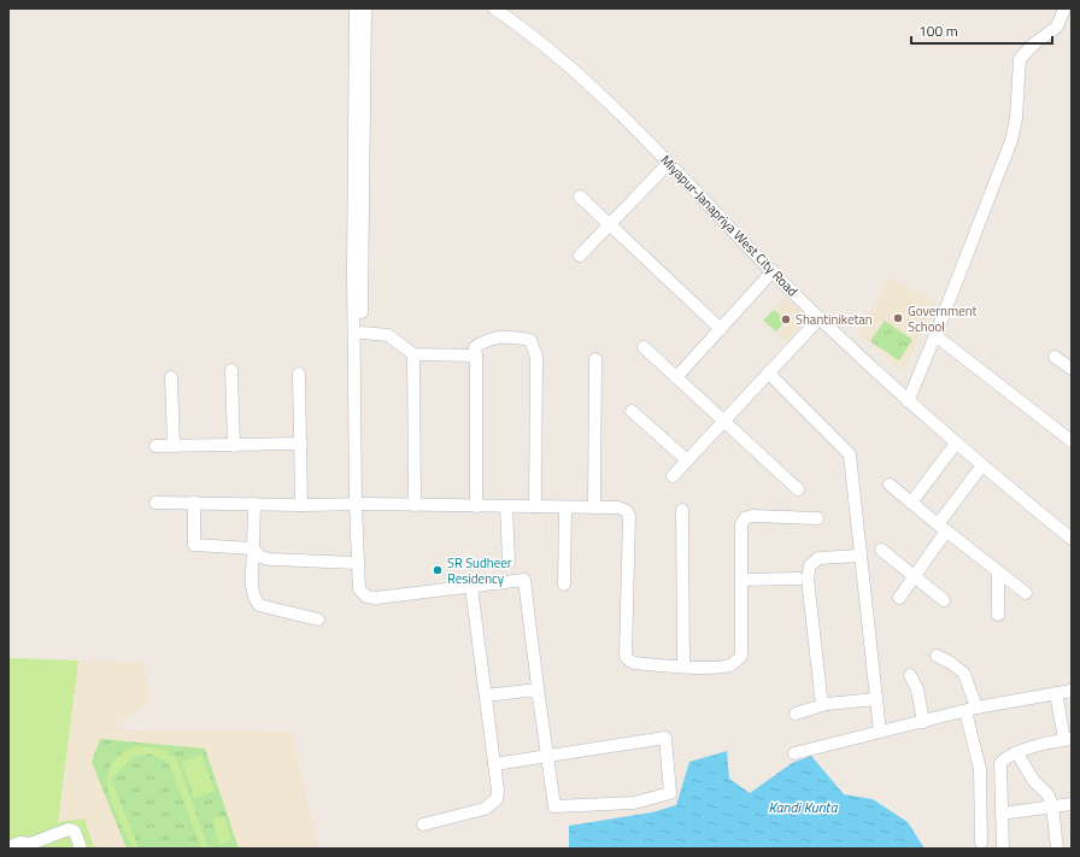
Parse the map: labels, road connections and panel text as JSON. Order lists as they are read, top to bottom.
{
  "streets": {
    "street": ["Miyapur-Janapriya West City Road"]
  },
  "water": ["Kandi Kunta"],
  "places": ["Government School", "Shantiniketan", "SR Sudheer Residency"],
  "scale_bar": "100 m"
}
